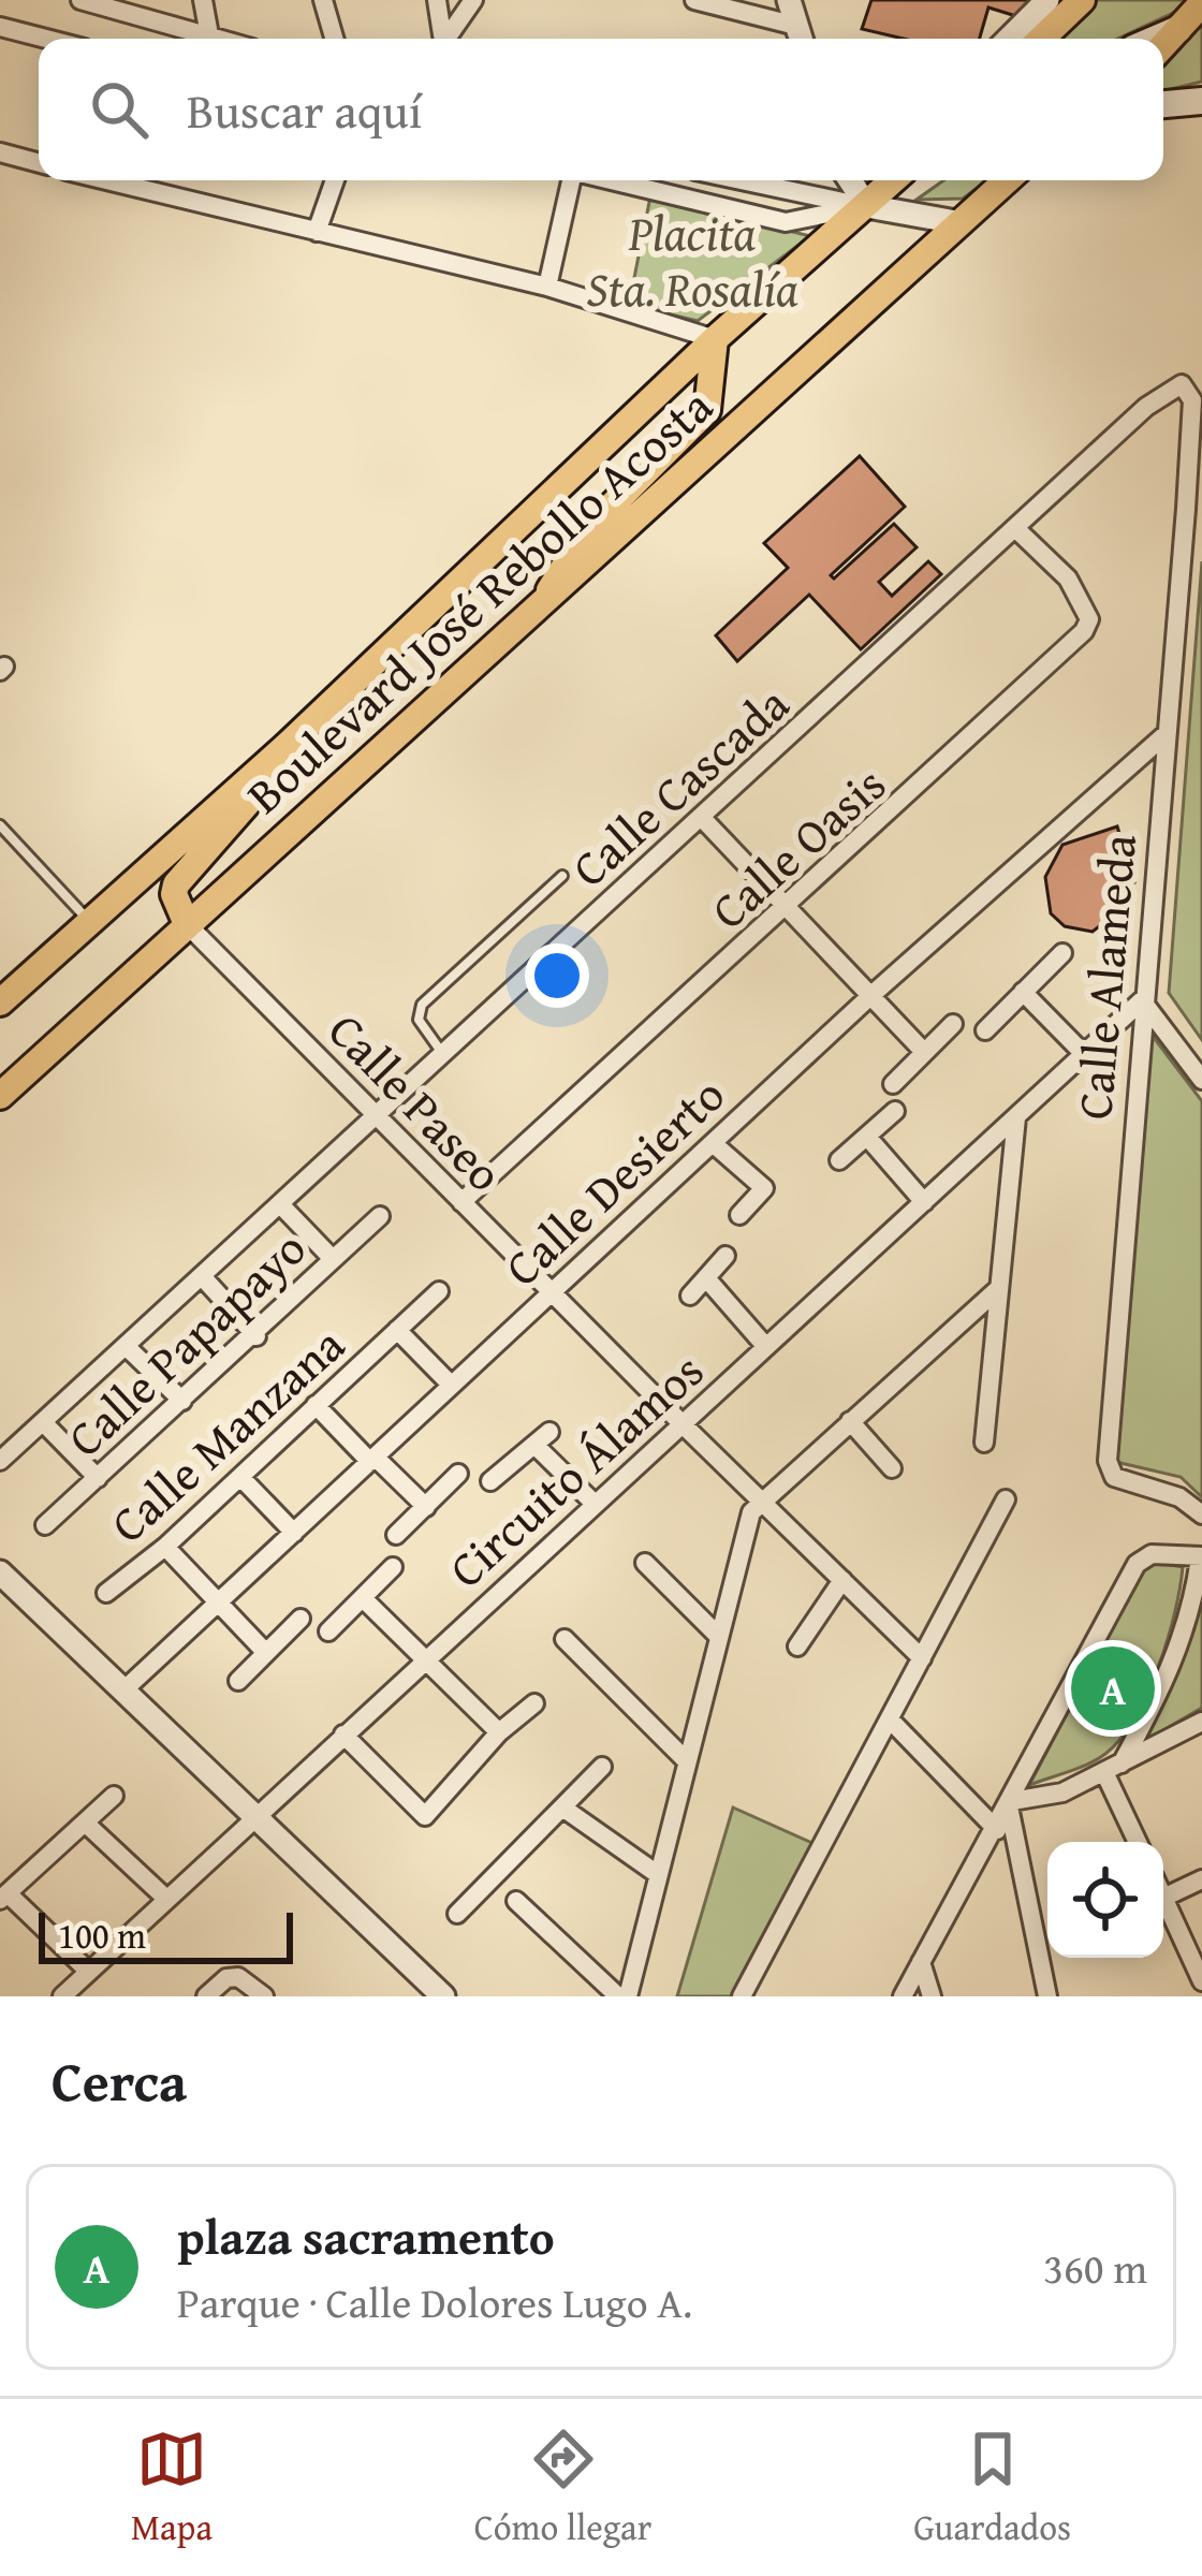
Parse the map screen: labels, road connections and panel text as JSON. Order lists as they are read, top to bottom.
{
  "streets": {
    "main road": ["Boulevard José Rebollo Acosta"],
    "street": [
      "Calle Cascada",
      "Calle Oasis",
      "Calle Alameda",
      "Calle Paseo",
      "Calle Desierto",
      "Calle Papapayo",
      "Calle Manzana",
      "Circuito Álamos"
    ]
  },
  "crossings": [
    ["Boulevard José Rebollo Acosta", "Calle Paseo"],
    ["Calle Cascada", "Calle Oasis"],
    ["Calle Cascada", "Calle Alameda"],
    ["Calle Cascada", "Calle Paseo"],
    ["Calle Oasis", "Calle Paseo"],
    ["Calle Alameda", "Calle Desierto"],
    ["Calle Alameda", "Circuito Álamos"],
    ["Calle Paseo", "Calle Desierto"],
    ["Calle Paseo", "Circuito Álamos"]
  ],
  "parks": ["Placita Sta. Rosalía"],
  "scale_bar": "100 m",
  "page": {
    "search": "Buscar aquí",
    "pins": "A",
    "scale": "100 m",
    "heading": "Cerca",
    "list": [
      {
        "mark": "A",
        "name": "plaza sacramento",
        "note": "Parque · Calle Dolores Lugo A.",
        "value": "360 m"
      }
    ],
    "nav": ["Mapa", "Cómo llegar", "Guardados"]
  }
}
